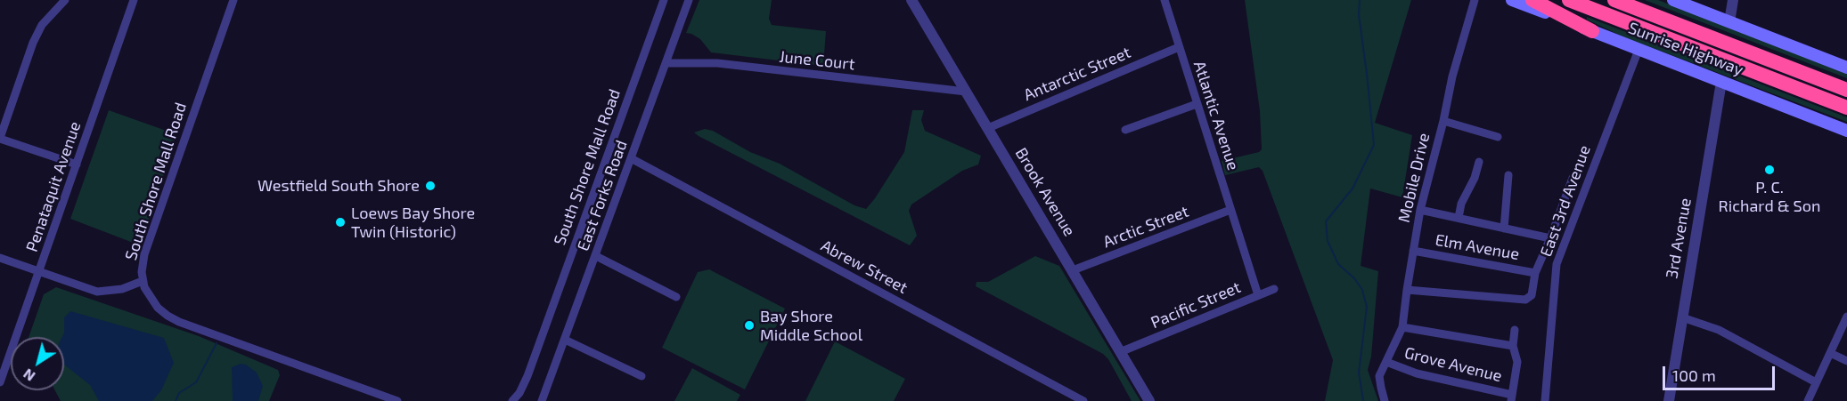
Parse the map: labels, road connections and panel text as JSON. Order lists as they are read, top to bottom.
{
  "streets": {
    "highway": ["Sunrise Highway"],
    "street": [
      "June Court",
      "Antarctic Street",
      "Atlantic Avenue",
      "South Shore Mall Road",
      "Mobile Drive",
      "Penataquit Avenue",
      "Brook Avenue",
      "East Forks Road",
      "East 3rd Avenue",
      "Arctic Street",
      "3rd Avenue",
      "Elm Avenue",
      "Abrew Street",
      "Pacific Street",
      "Grove Avenue"
    ]
  },
  "crossings": [
    ["Sunrise Highway", "East 3rd Avenue"],
    ["Sunrise Highway", "3rd Avenue"],
    ["June Court", "Brook Avenue"],
    ["June Court", "East Forks Road"],
    ["Antarctic Street", "Atlantic Avenue"],
    ["Antarctic Street", "Brook Avenue"],
    ["Atlantic Avenue", "Arctic Street"],
    ["Atlantic Avenue", "Pacific Street"],
    ["Mobile Drive", "Elm Avenue"],
    ["Mobile Drive", "Grove Avenue"],
    ["Brook Avenue", "Arctic Street"],
    ["Brook Avenue", "Pacific Street"],
    ["East Forks Road", "Abrew Street"]
  ],
  "places": [
    "P. C. Richard & Son",
    "Westfield South Shore",
    "Loews Bay Shore Twin (Historic)",
    "Bay Shore Middle School"
  ],
  "scale_bar": "100 m",
  "north": "bottom left"
}
